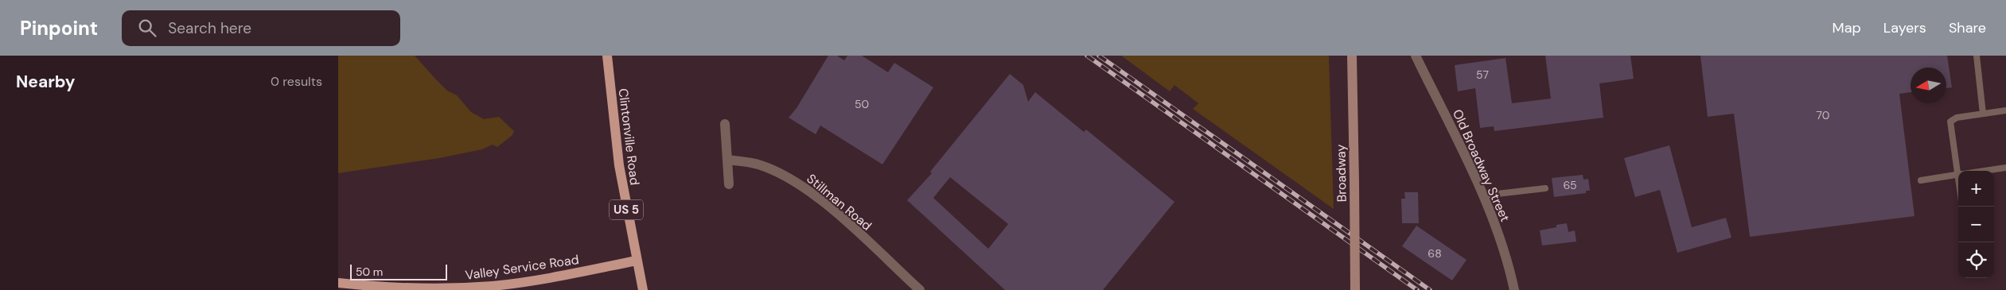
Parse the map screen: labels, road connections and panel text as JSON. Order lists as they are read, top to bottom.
{
  "streets": {
    "main road": [
      "Clintonville Road",
      "Broadway",
      "US 5",
      "Valley Service Road"
    ],
    "street": ["Old Broadway Street", "Stillman Road"]
  },
  "crossings": [
    ["Clintonville Road", "Valley Service Road"]
  ],
  "house_numbers": [
    "57",
    "50",
    "70",
    "65",
    "68"
  ],
  "scale_bar": "50 m",
  "north": "left",
  "page": {
    "header": "Pinpoint",
    "search": "Search here",
    "nav": ["Map", "Layers", "Share"],
    "heading": ["Nearby", "0 results"],
    "map_buttons": ["+", "−"],
    "scale": "50 m"
  }
}
